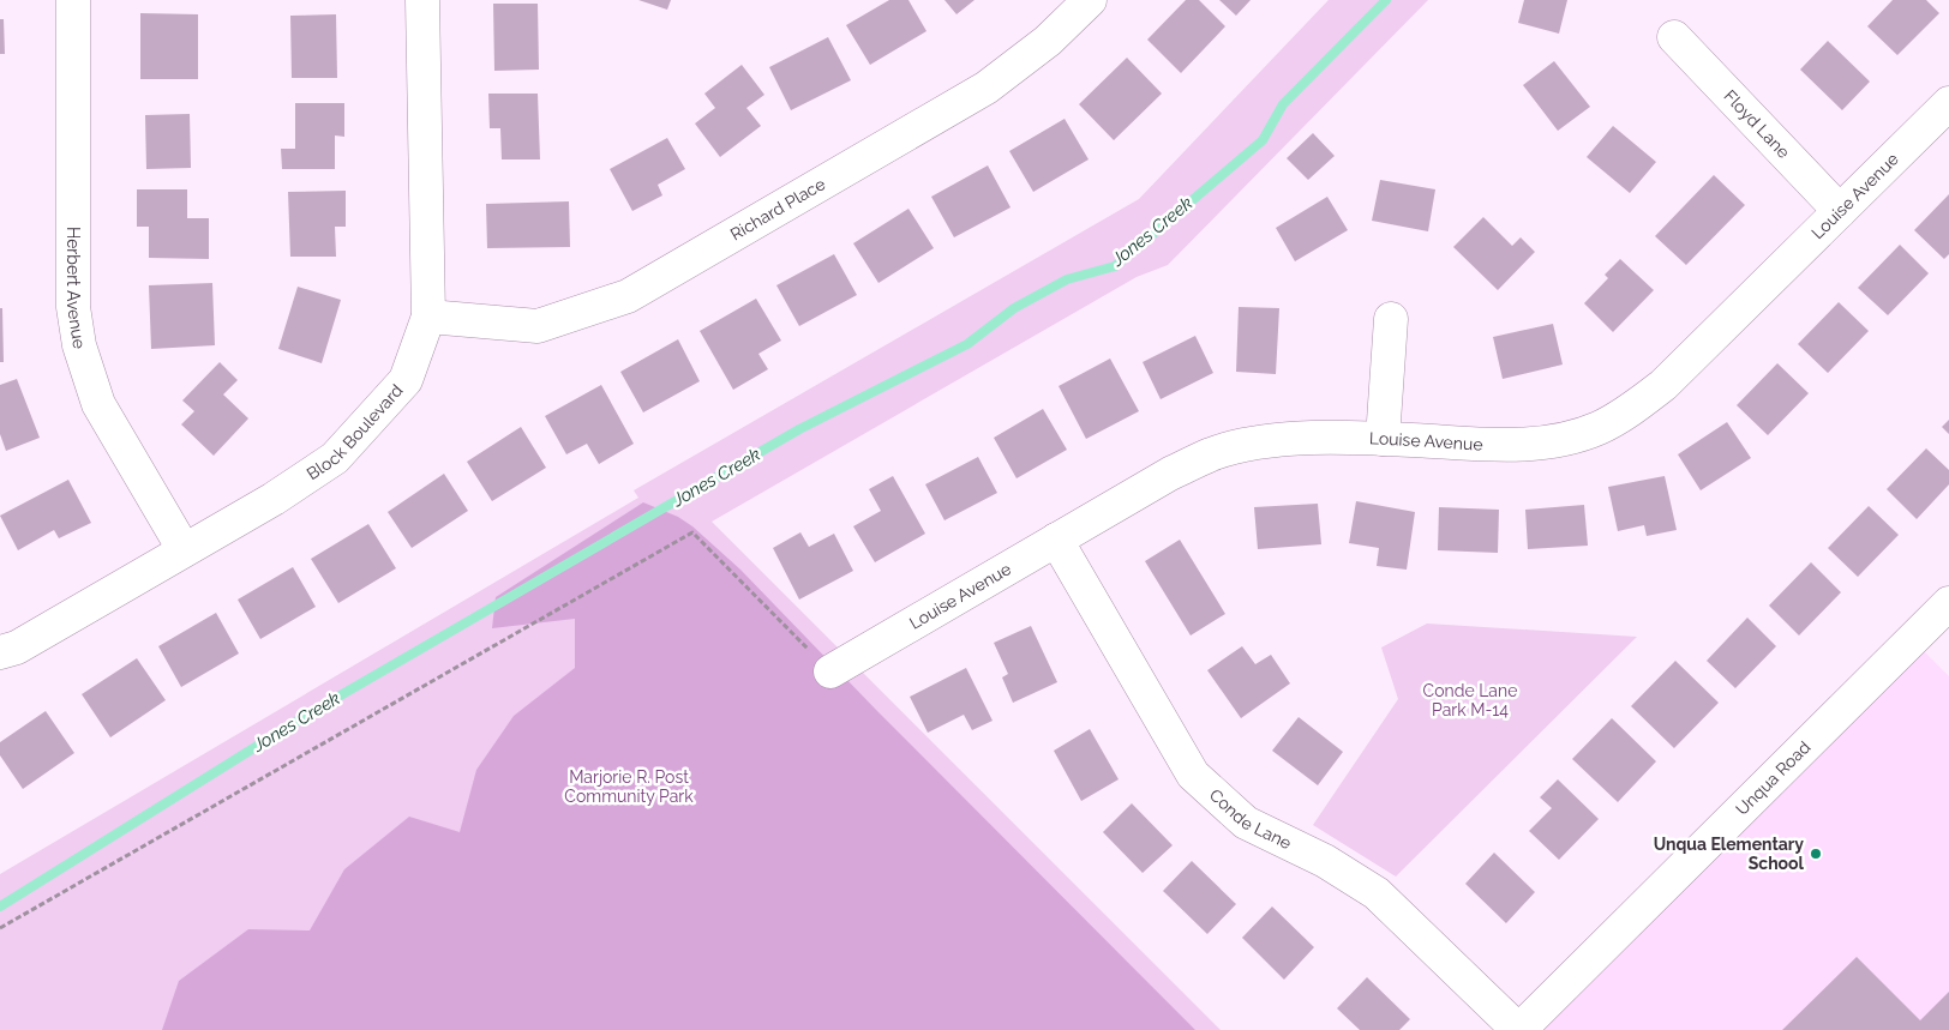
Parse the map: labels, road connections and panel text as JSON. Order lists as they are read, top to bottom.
{
  "streets": {
    "street": [
      "Floyd Lane",
      "Louise Avenue",
      "Richard Place",
      "Herbert Avenue",
      "Block Boulevard",
      "Unqua Road",
      "Conde Lane"
    ]
  },
  "crossings": [
    ["Floyd Lane", "Louise Avenue"],
    ["Louise Avenue", "Conde Lane"],
    ["Richard Place", "Block Boulevard"],
    ["Herbert Avenue", "Block Boulevard"],
    ["Unqua Road", "Conde Lane"]
  ],
  "water": ["Jones Creek"],
  "parks": ["Conde Lane Park M-14", "Marjorie R. Post Community Park"],
  "places": ["Unqua Elementary School"]
}
